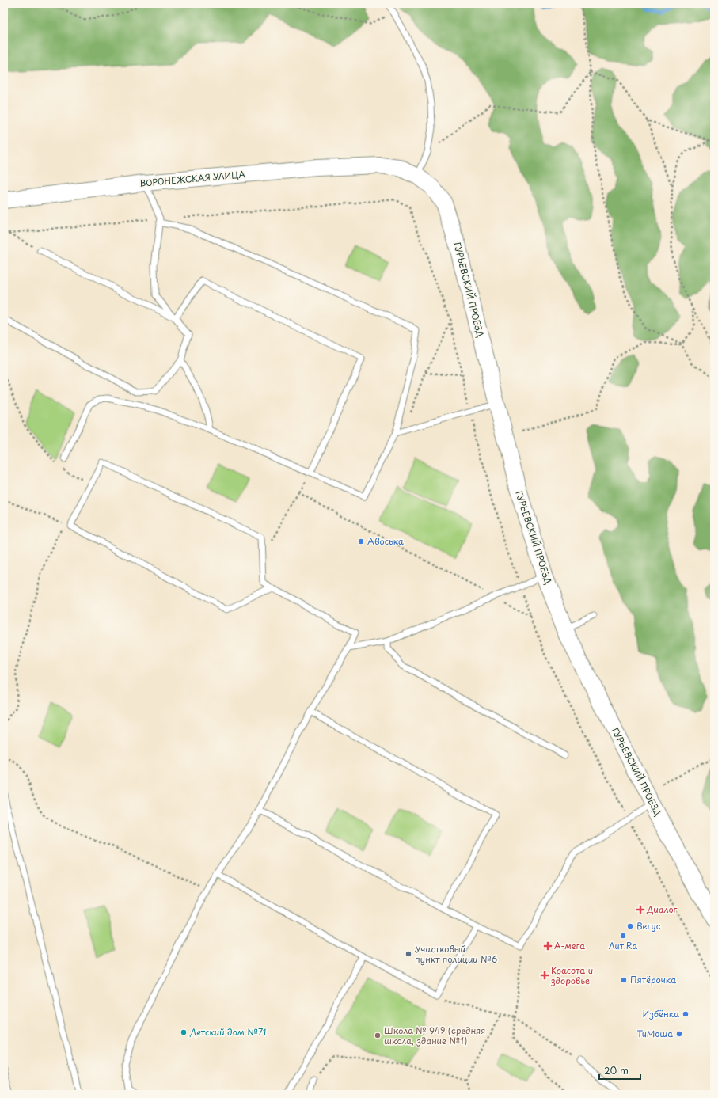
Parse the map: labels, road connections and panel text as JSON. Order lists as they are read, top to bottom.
{
  "streets": {
    "street": ["ВОРОНЕЖСКАЯ УЛИЦА", "ГУРЬЕВСКИЙ ПРОЕЗД"]
  },
  "crossings": [
    ["ВОРОНЕЖСКАЯ УЛИЦА", "ГУРЬЕВСКИЙ ПРОЕЗД"]
  ],
  "places": {
    "other": [
      "Авоська",
      "Вегус",
      "Лит.Ra",
      "Участковый пункт полиции №6",
      "Пятёрочка",
      "Избёнка",
      "Детский дом №71",
      "ТиМоша",
      "Школа № 949 (средняя школа, здание №1)"
    ],
    "health": ["Диалог", "А-мега", "Красота и здоровье"]
  },
  "scale_bar": "20 m"
}
